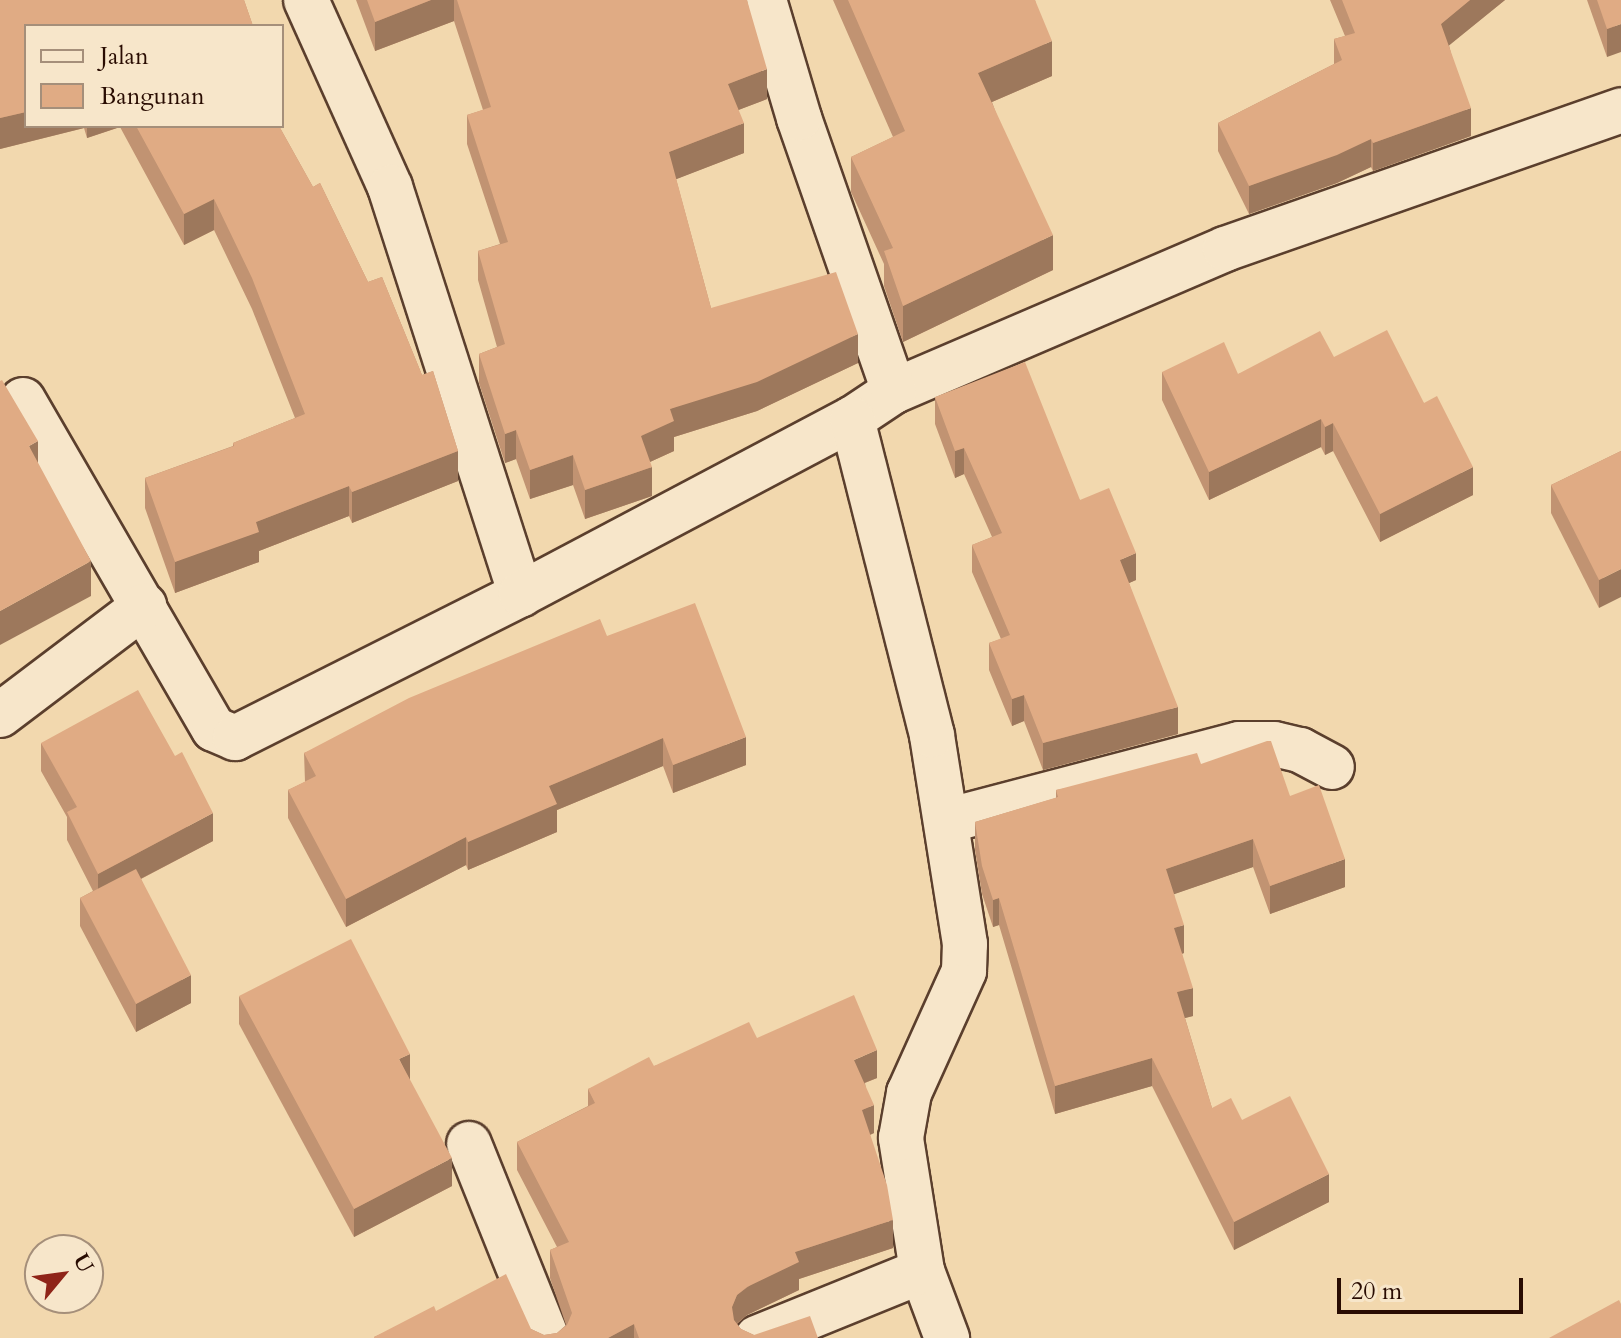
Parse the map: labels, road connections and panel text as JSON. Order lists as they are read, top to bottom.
{
  "legend": ["Jalan", "Bangunan"],
  "scale_bar": "20 m",
  "north": "top right"
}
